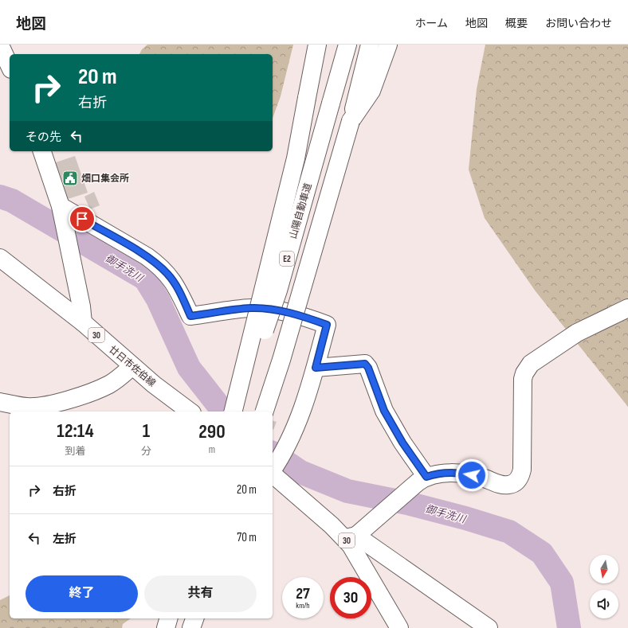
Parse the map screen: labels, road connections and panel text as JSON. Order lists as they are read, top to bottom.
{
  "streets": {
    "main road": [
      "山陽自動車道",
      "E2",
      "30",
      "廿日市佐伯線"
    ]
  },
  "water": ["御手洗川"],
  "places": {
    "public building": ["畑口集会所"]
  },
  "north": "bottom",
  "page": {
    "header": "地図",
    "nav": [
      "ホーム",
      "地図",
      "概要",
      "お問い合わせ"
    ],
    "turn": ["20 m", "右折"],
    "then": "その先",
    "eta": [
      "12:14",
      "到着",
      "1",
      "分",
      "290",
      "m"
    ],
    "list": [
      {
        "name": "右折",
        "value": "20 m"
      },
      {
        "name": "左折",
        "value": "70 m"
      }
    ],
    "buttons": ["終了", "共有"],
    "speed": "27 km/h",
    "limit": "30"
  }
}
